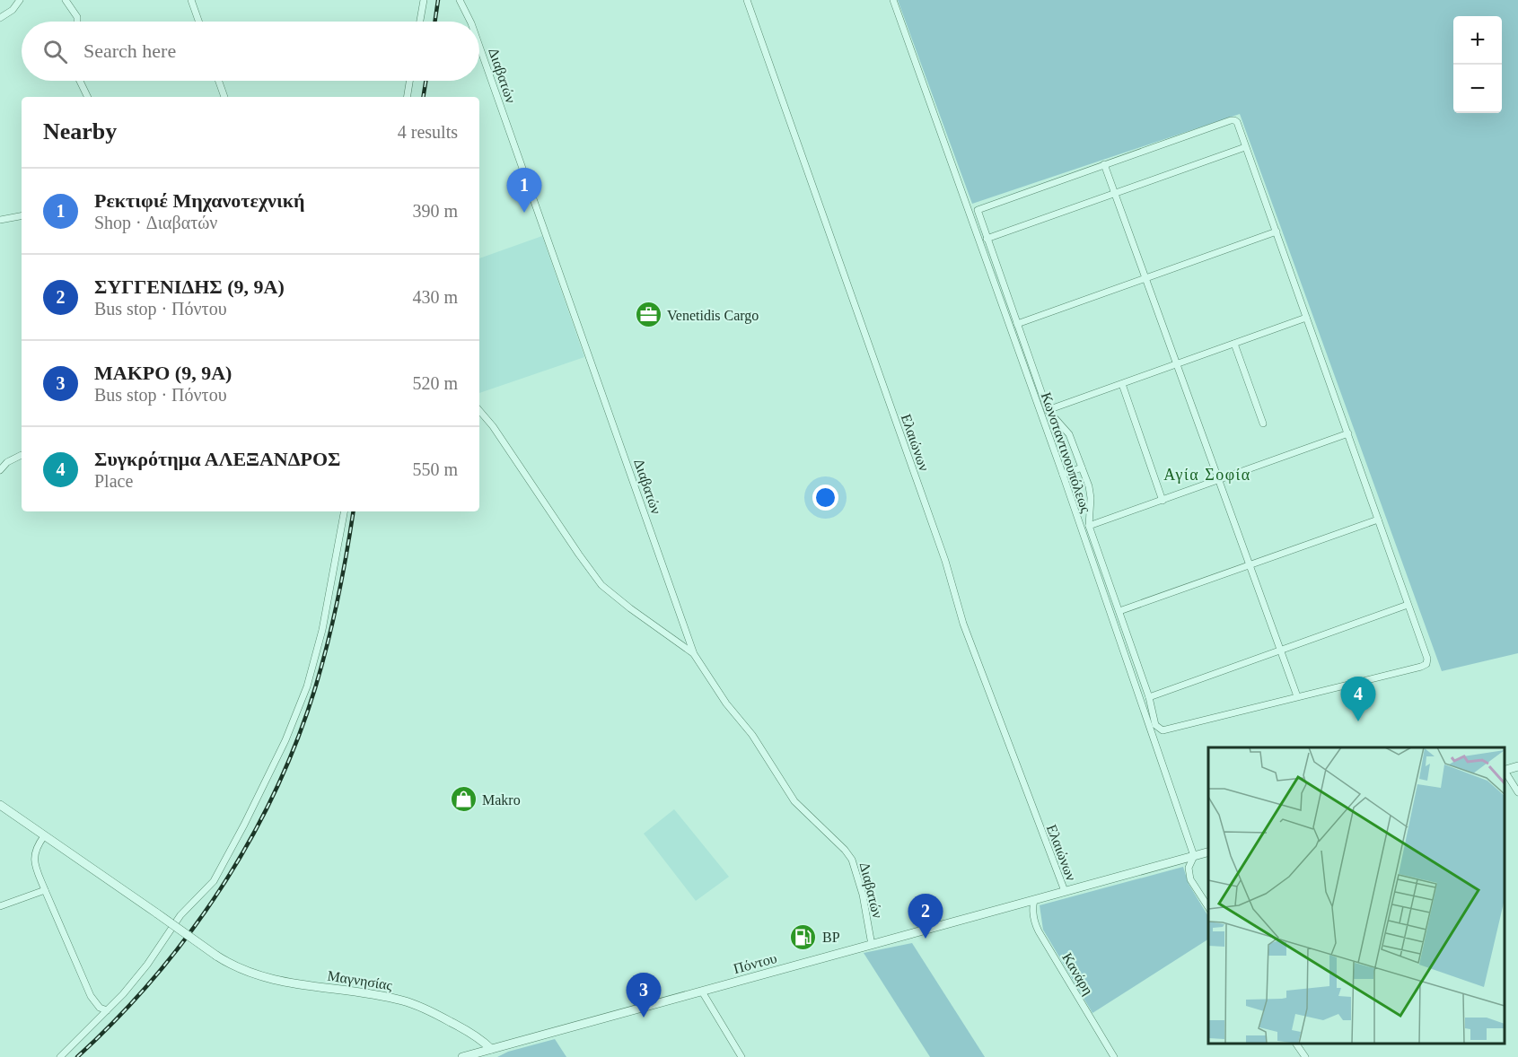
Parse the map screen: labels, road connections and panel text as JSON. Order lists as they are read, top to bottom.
{
  "streets": {
    "street": [
      "Διαβατών",
      "Ελαιώνων",
      "Κωνσταντινουπόλεως",
      "Πόντου",
      "Κανάρη",
      "Μαγνησίας"
    ]
  },
  "crossings": [
    ["Διαβατών", "Πόντου"],
    ["Ελαιώνων", "Πόντου"],
    ["Κωνσταντινουπόλεως", "Πόντου"],
    ["Πόντου", "Κανάρη"],
    ["Πόντου", "Μαγνησίας"]
  ],
  "districts": ["Αγία Σοφία"],
  "places": {
    "office": ["Venetidis Cargo"],
    "shop": ["Makro"],
    "fuel station": ["BP"]
  },
  "page": {
    "map_buttons": ["+", "−"],
    "search": "Search here",
    "heading": ["Nearby", "4 results"],
    "list": [
      {
        "mark": "1",
        "name": "Ρεκτιφιέ Μηχανοτεχνική",
        "note": "Shop · Διαβατών",
        "value": "390 m"
      },
      {
        "mark": "2",
        "name": "ΣΥΓΓΕΝΙΔΗΣ (9, 9Α)",
        "note": "Bus stop · Πόντου",
        "value": "430 m"
      },
      {
        "mark": "3",
        "name": "ΜΑΚΡΟ (9, 9Α)",
        "note": "Bus stop · Πόντου",
        "value": "520 m"
      },
      {
        "mark": "4",
        "name": "Συγκρότημα ΑΛΕΞΑΝΔΡΟΣ",
        "note": "Place",
        "value": "550 m"
      }
    ],
    "pins": [
      "1",
      "4",
      "2",
      "3"
    ]
  }
}
